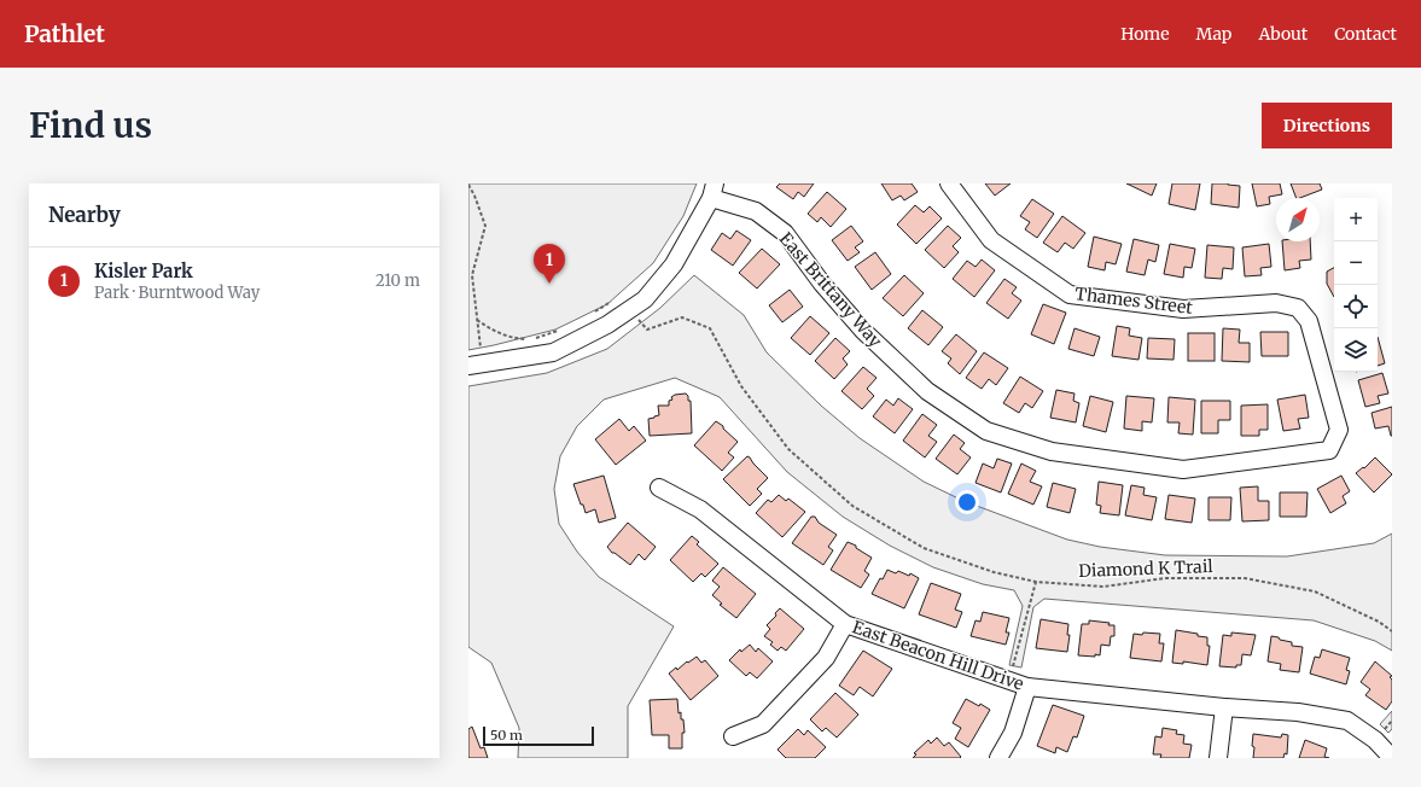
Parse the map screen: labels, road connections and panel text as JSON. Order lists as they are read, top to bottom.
{
  "streets": {
    "street": ["East Brittany Way", "Thames Street", "East Beacon Hill Drive"],
    "path": ["Diamond K Trail"]
  },
  "crossings": [
    ["East Brittany Way", "Thames Street"]
  ],
  "scale_bar": "50 m",
  "north": "top right",
  "page": {
    "header": "Pathlet",
    "nav": [
      "Home",
      "Map",
      "About",
      "Contact"
    ],
    "buttons": "Directions",
    "title": "Find us",
    "heading": "Nearby",
    "map_buttons": ["+", "−"],
    "pins": "1",
    "list": [
      {
        "mark": "1",
        "name": "Kisler Park",
        "note": "Park · Burntwood Way",
        "value": "210 m"
      }
    ],
    "scale": "50 m"
  }
}
